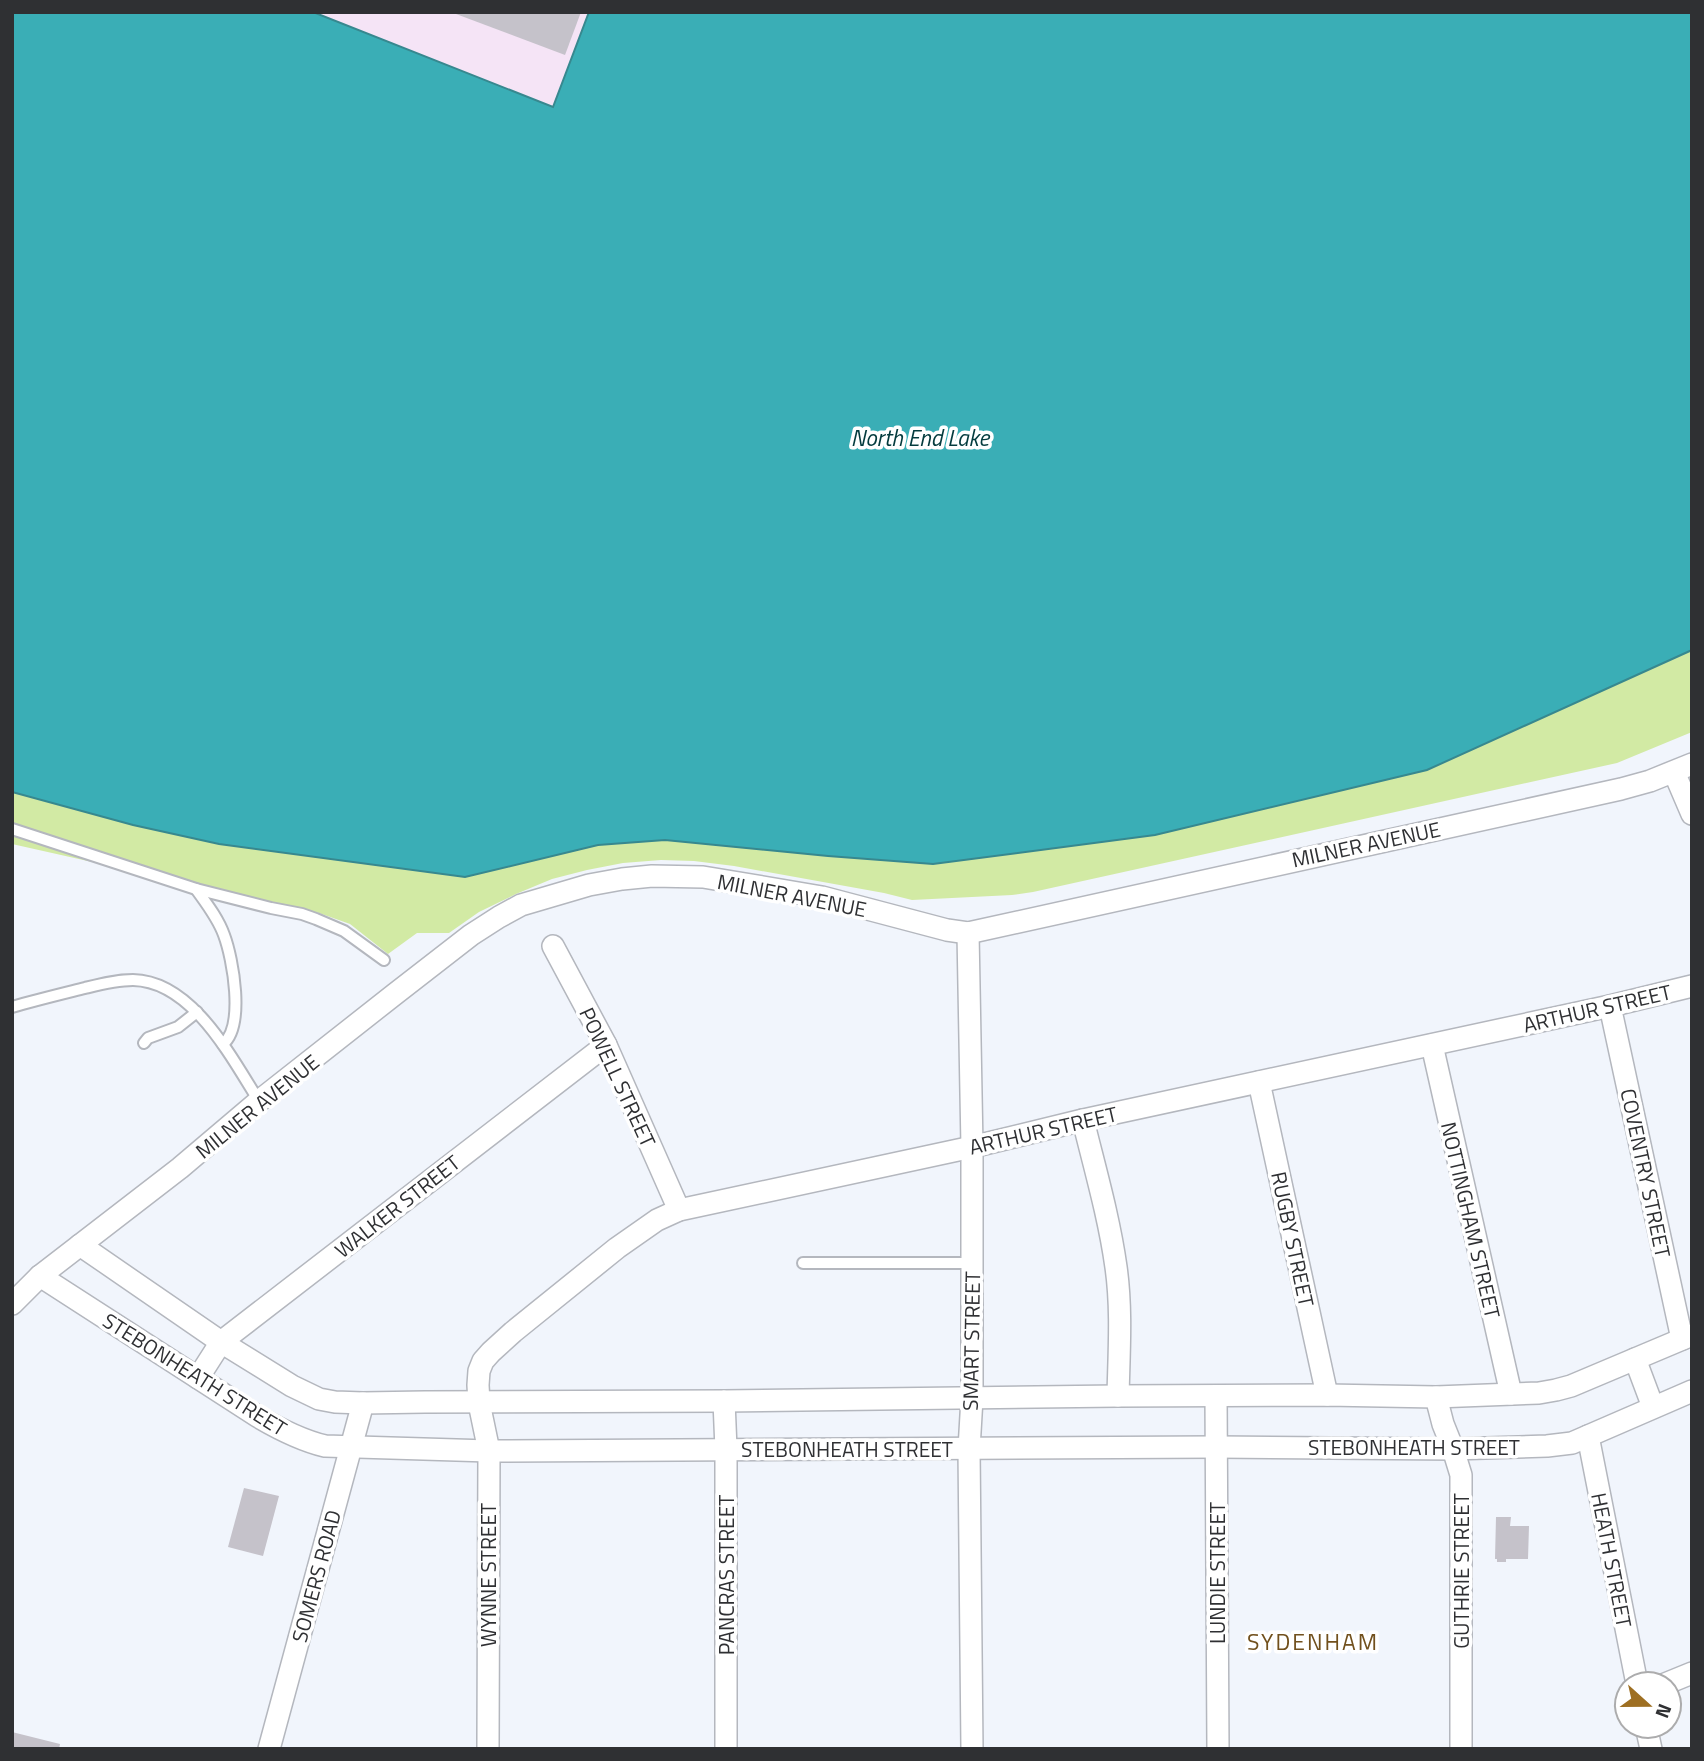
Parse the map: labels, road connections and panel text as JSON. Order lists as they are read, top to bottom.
{
  "streets": {
    "street": [
      "MILNER AVENUE",
      "ARTHUR STREET",
      "POWELL STREET",
      "COVENTRY STREET",
      "WALKER STREET",
      "NOTTINGHAM STREET",
      "RUGBY STREET",
      "SMART STREET",
      "STEBONHEATH STREET",
      "HEATH STREET",
      "GUTHRIE STREET",
      "LUNDIE STREET",
      "WYNNE STREET",
      "PANCRAS STREET",
      "SOMERS ROAD"
    ]
  },
  "crossings": [
    ["MILNER AVENUE", "SMART STREET"],
    ["MILNER AVENUE", "STEBONHEATH STREET"],
    ["ARTHUR STREET", "POWELL STREET"],
    ["ARTHUR STREET", "COVENTRY STREET"],
    ["ARTHUR STREET", "NOTTINGHAM STREET"],
    ["ARTHUR STREET", "RUGBY STREET"],
    ["ARTHUR STREET", "SMART STREET"],
    ["ARTHUR STREET", "STEBONHEATH STREET"],
    ["ARTHUR STREET", "WYNNE STREET"],
    ["POWELL STREET", "WALKER STREET"],
    ["COVENTRY STREET", "STEBONHEATH STREET"],
    ["WALKER STREET", "STEBONHEATH STREET"],
    ["NOTTINGHAM STREET", "STEBONHEATH STREET"],
    ["RUGBY STREET", "STEBONHEATH STREET"],
    ["SMART STREET", "STEBONHEATH STREET"],
    ["STEBONHEATH STREET", "HEATH STREET"],
    ["STEBONHEATH STREET", "GUTHRIE STREET"],
    ["STEBONHEATH STREET", "LUNDIE STREET"],
    ["STEBONHEATH STREET", "WYNNE STREET"],
    ["STEBONHEATH STREET", "PANCRAS STREET"],
    ["STEBONHEATH STREET", "SOMERS ROAD"]
  ],
  "districts": ["SYDENHAM"],
  "water": ["North End Lake"],
  "north": "right"
}
